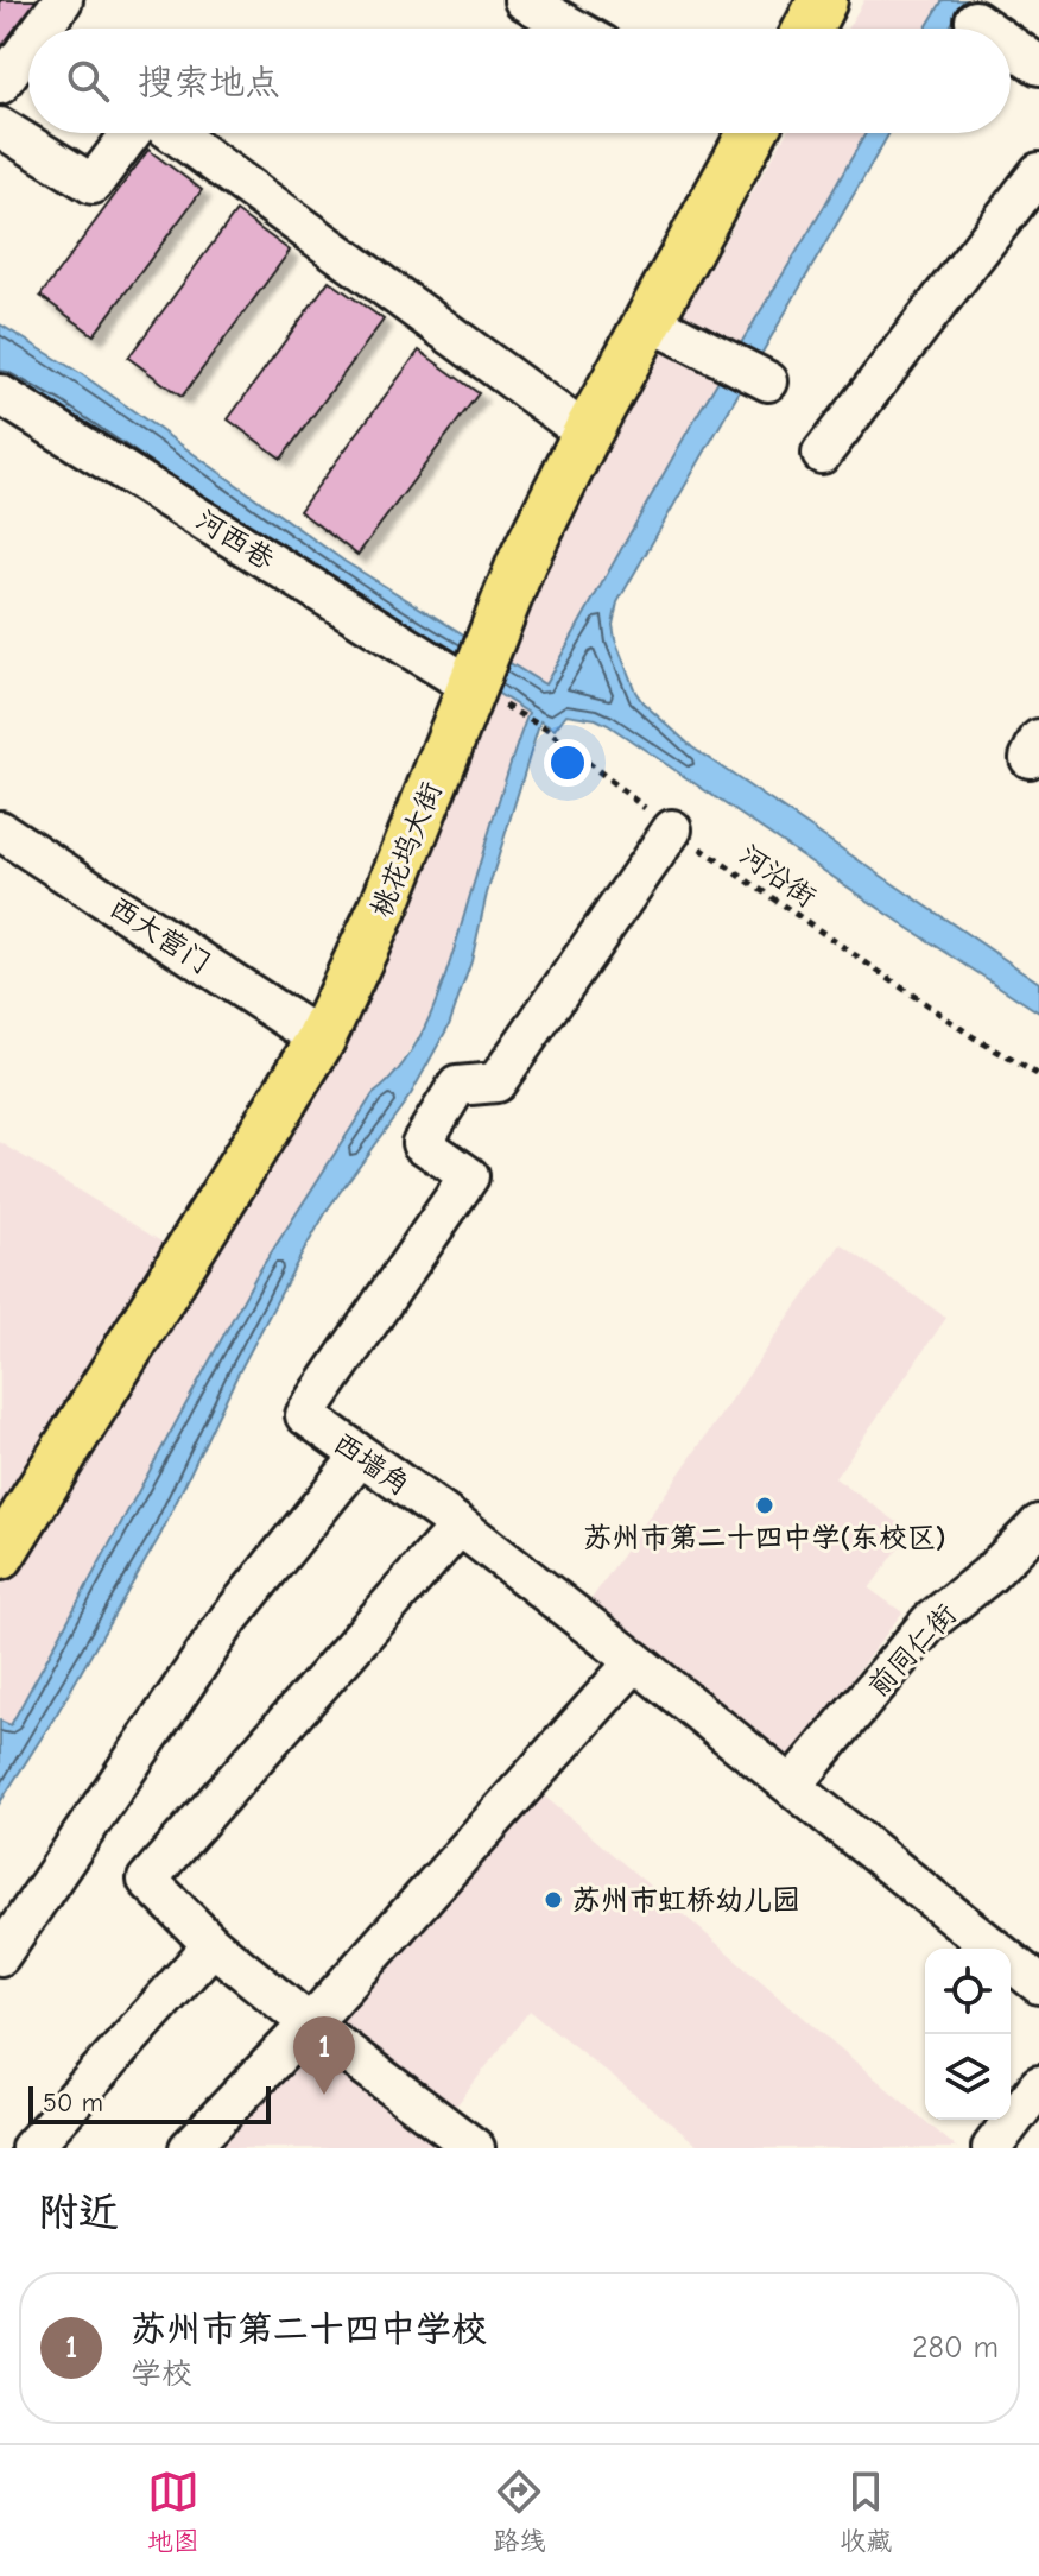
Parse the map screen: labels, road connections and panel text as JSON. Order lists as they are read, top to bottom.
{
  "streets": {
    "main road": ["桃花坞大街"],
    "street": [
      "河西巷",
      "西大营门",
      "西墙角",
      "前同仁街"
    ],
    "path": ["河沿街"]
  },
  "crossings": [
    ["河西巷", "桃花坞大街"],
    ["河西巷", "河沿街"],
    ["桃花坞大街", "河沿街"],
    ["桃花坞大街", "西大营门"],
    ["河沿街", "西墙角"],
    ["西墙角", "前同仁街"]
  ],
  "places": ["苏州市第二十四中学(东校区)", "苏州市虹桥幼儿园"],
  "scale_bar": "50 m",
  "page": {
    "search": "搜索地点",
    "pins": "1",
    "scale": "50 m",
    "heading": "附近",
    "list": [
      {
        "mark": "1",
        "name": "苏州市第二十四中学校",
        "note": "学校",
        "value": "280 m"
      }
    ],
    "nav": ["地图", "路线", "收藏"]
  }
}
